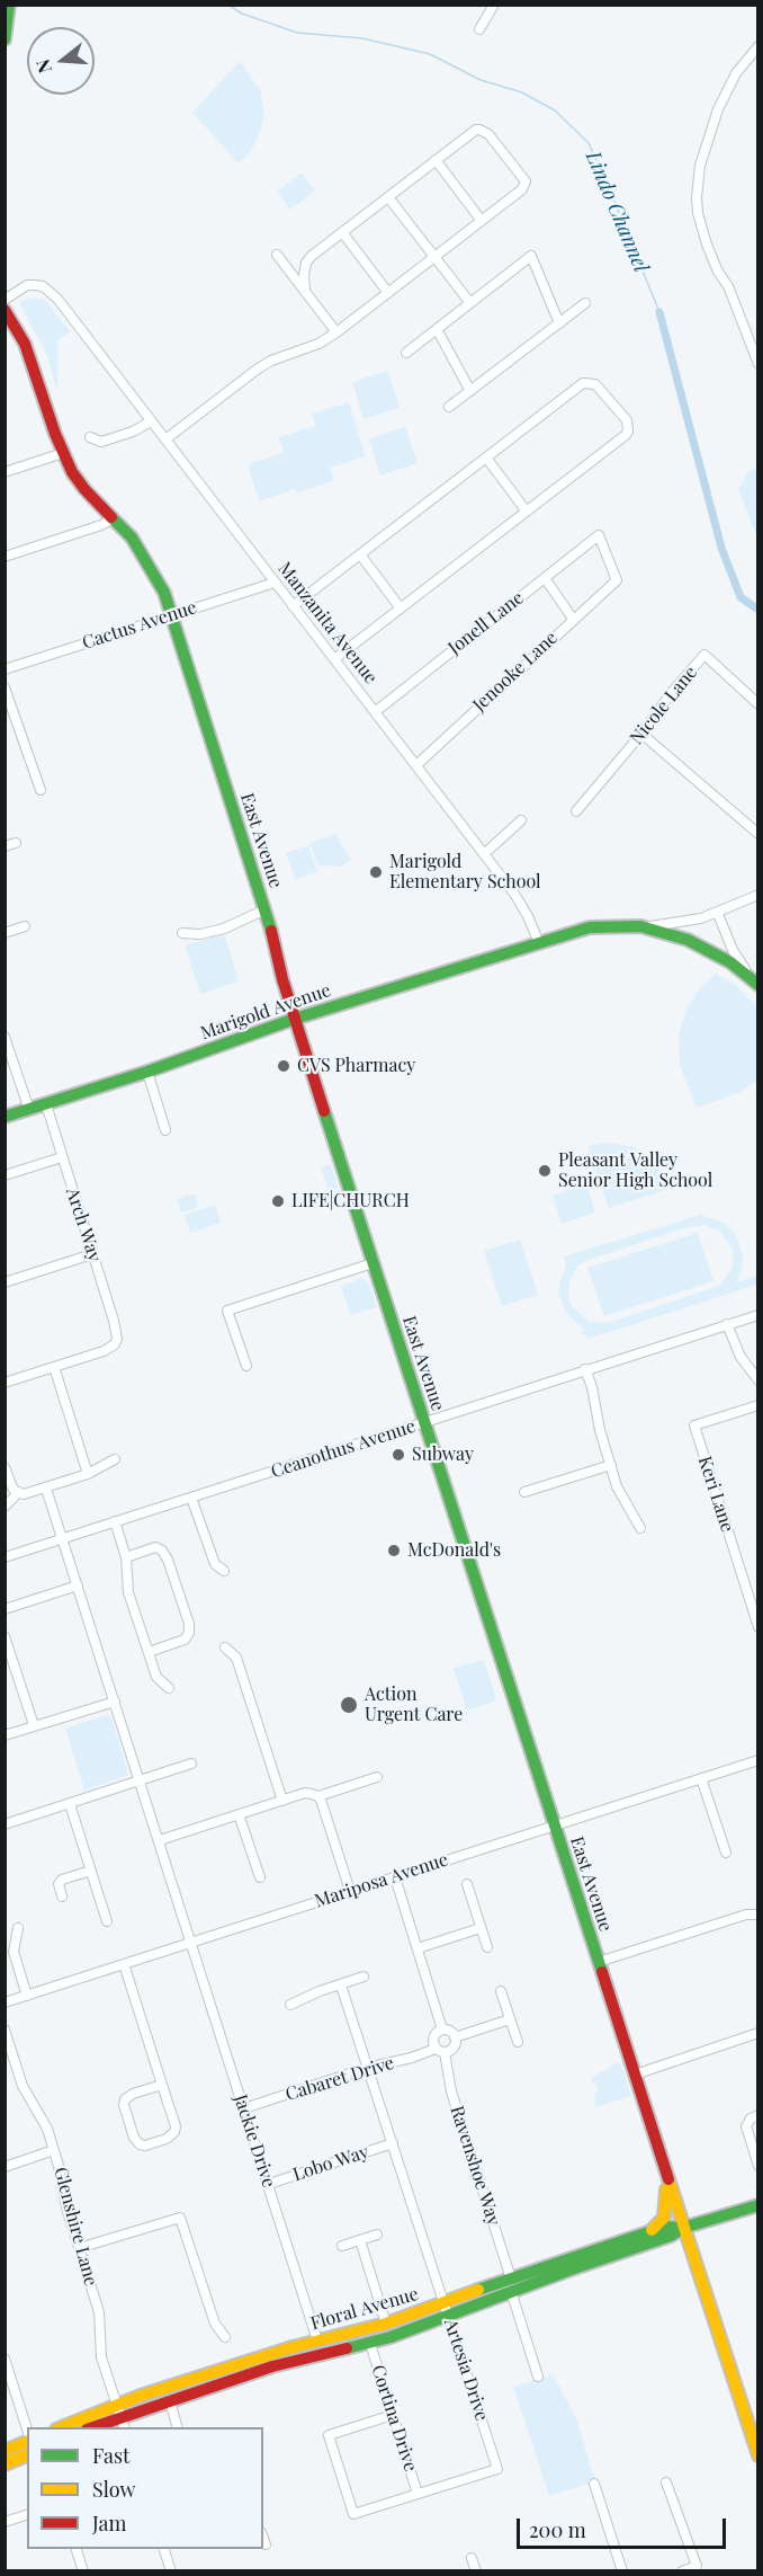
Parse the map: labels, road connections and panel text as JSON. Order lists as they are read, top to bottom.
{
  "streets": {
    "main road": ["East Avenue", "Marigold Avenue", "Floral Avenue"],
    "street": [
      "Manzanita Avenue",
      "Jonell Lane",
      "Cactus Avenue",
      "Jenooke Lane",
      "Nicole Lane",
      "Arch Way",
      "Ceanothus Avenue",
      "Keri Lane",
      "Mariposa Avenue",
      "Cabaret Drive",
      "Jackie Drive",
      "Lobo Way",
      "Ravenshoe Way",
      "Glenshire Lane",
      "Artesia Drive",
      "Cortina Drive"
    ]
  },
  "crossings": [
    ["Manzanita Avenue", "Jonell Lane"],
    ["Manzanita Avenue", "Cactus Avenue"],
    ["Manzanita Avenue", "Jenooke Lane"],
    ["Manzanita Avenue", "Marigold Avenue"],
    ["Jonell Lane", "Jenooke Lane"],
    ["Cactus Avenue", "East Avenue"],
    ["East Avenue", "Marigold Avenue"],
    ["East Avenue", "Ceanothus Avenue"],
    ["East Avenue", "Mariposa Avenue"],
    ["East Avenue", "Floral Avenue"],
    ["Marigold Avenue", "Arch Way"],
    ["Ceanothus Avenue", "Jackie Drive"],
    ["Mariposa Avenue", "Jackie Drive"],
    ["Cabaret Drive", "Jackie Drive"],
    ["Cabaret Drive", "Ravenshoe Way"],
    ["Cabaret Drive", "Artesia Drive"],
    ["Jackie Drive", "Lobo Way"],
    ["Jackie Drive", "Floral Avenue"],
    ["Lobo Way", "Artesia Drive"],
    ["Ravenshoe Way", "Floral Avenue"],
    ["Glenshire Lane", "Floral Avenue"],
    ["Floral Avenue", "Artesia Drive"],
    ["Floral Avenue", "Cortina Drive"],
    ["Artesia Drive", "Cortina Drive"]
  ],
  "water": ["Lindo Channel"],
  "places": [
    "Marigold Elementary School",
    "CVS Pharmacy",
    "Pleasant Valley Senior High School",
    "LIFE|CHURCH",
    "Subway",
    "McDonald's",
    "Action Urgent Care"
  ],
  "legend": ["Fast", "Slow", "Jam"],
  "scale_bar": "200 m",
  "north": "left"
}
